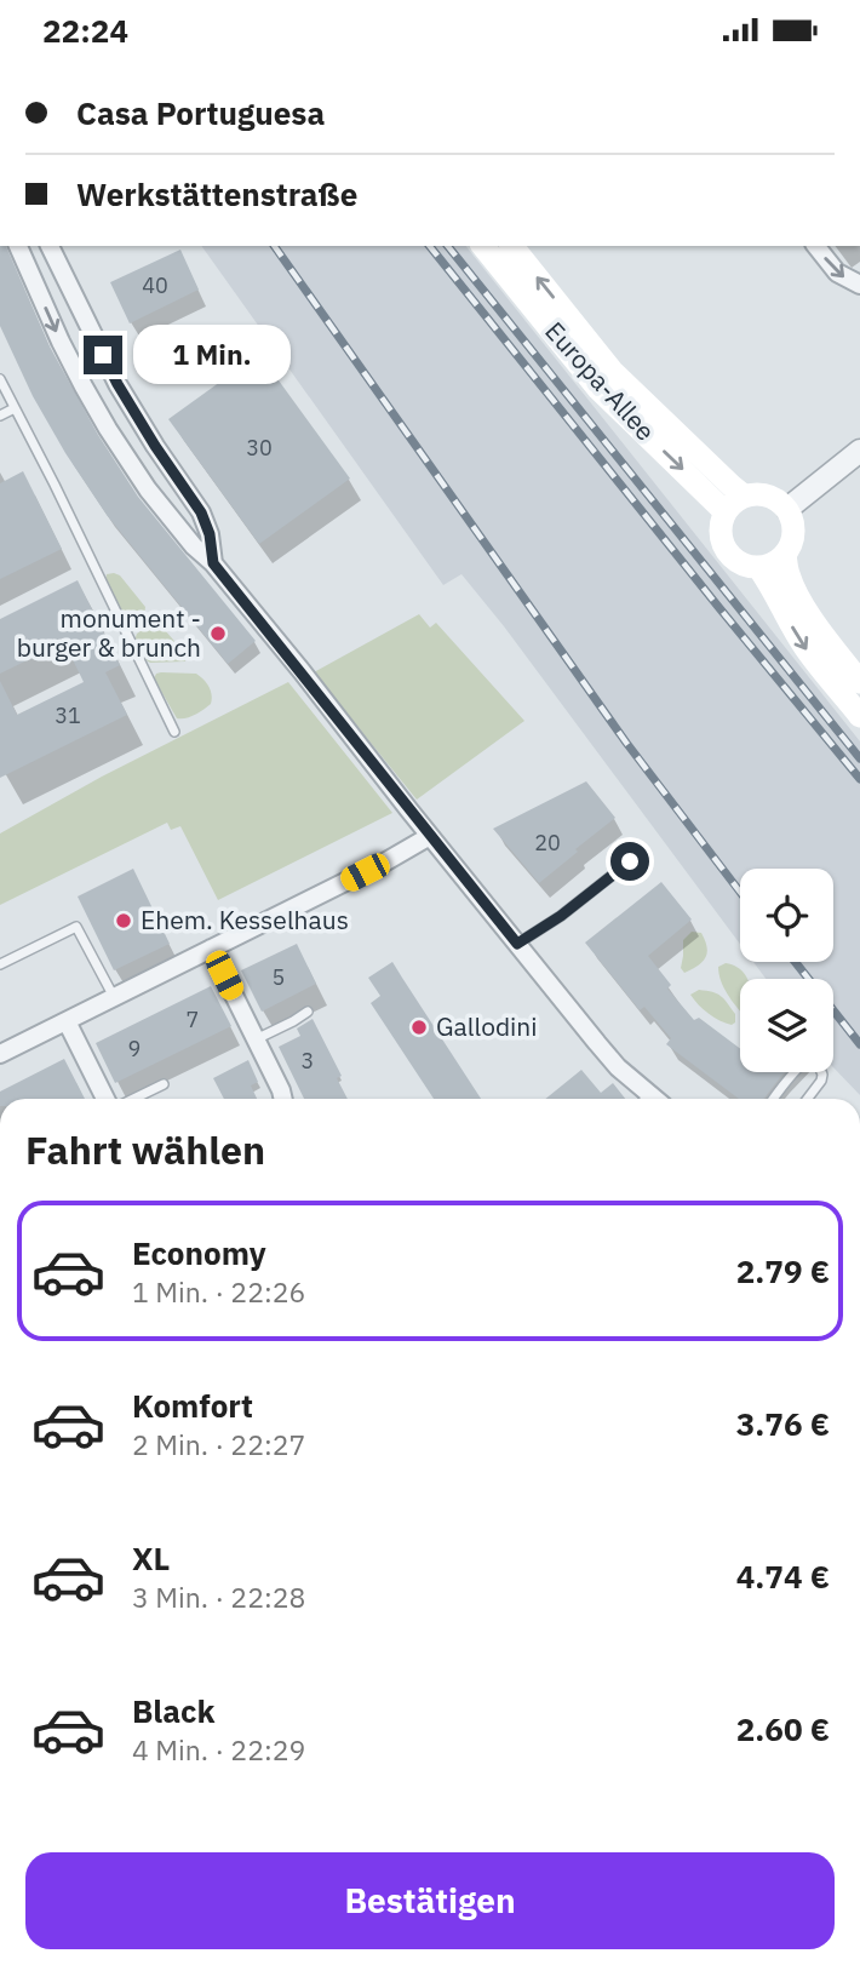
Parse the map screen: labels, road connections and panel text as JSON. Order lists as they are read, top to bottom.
{
  "streets": {
    "main road": ["Europa-Allee"]
  },
  "places": ["monument - burger & brunch", "Ehem. Kesselhaus", "Gallodini"],
  "house_numbers": [
    "40",
    "30",
    "31",
    "20",
    "5",
    "7",
    "9",
    "3"
  ],
  "page": {
    "status": "22:24",
    "banner": ["Casa Portuguesa", "Werkstättenstraße"],
    "bubble": "1 Min.",
    "heading": "Fahrt wählen",
    "list": [
      {
        "name": "Economy",
        "note": "1 Min. · 22:26",
        "value": "2.79 €"
      },
      {
        "name": "Komfort",
        "note": "2 Min. · 22:27",
        "value": "3.76 €"
      },
      {
        "name": "XL",
        "note": "3 Min. · 22:28",
        "value": "4.74 €"
      },
      {
        "name": "Black",
        "note": "4 Min. · 22:29",
        "value": "2.60 €"
      }
    ],
    "buttons": "Bestätigen"
  }
}
